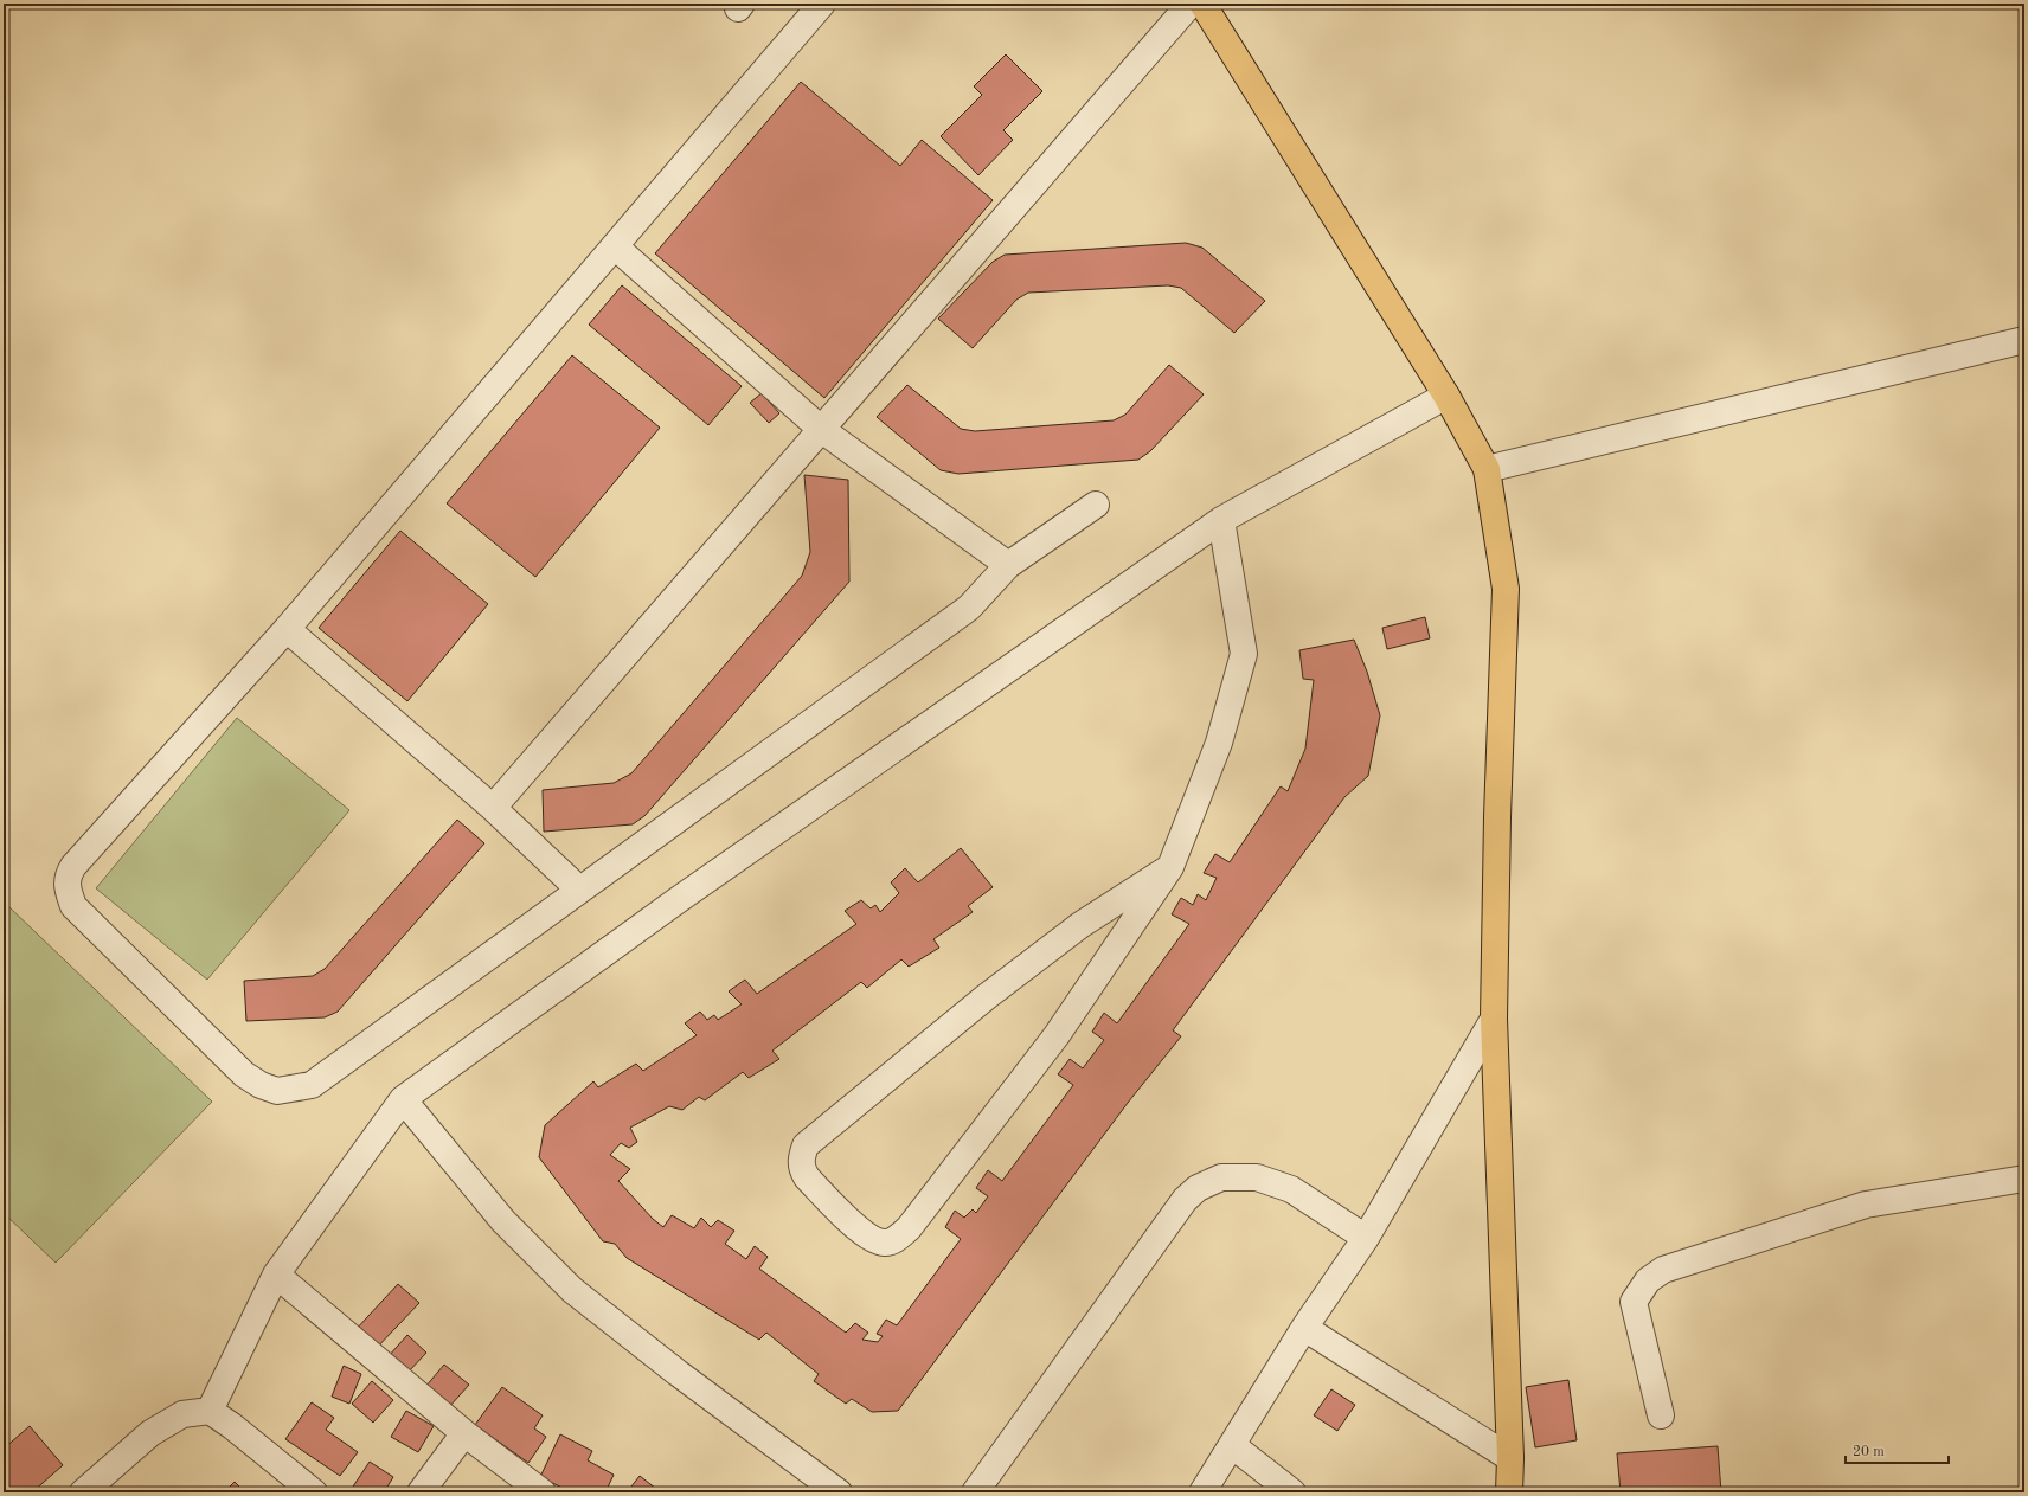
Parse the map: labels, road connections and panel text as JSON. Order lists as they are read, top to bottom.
{
  "scale_bar": "20 m"
}
